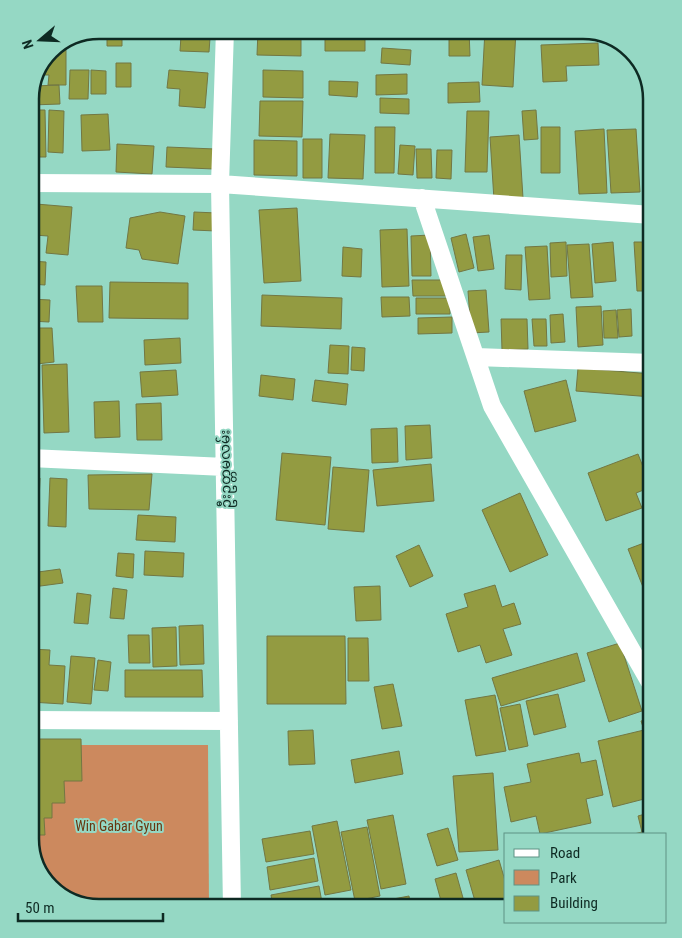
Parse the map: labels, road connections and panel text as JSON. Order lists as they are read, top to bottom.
{
  "streets": {
    "street": ["ဦးဥတ္တမလမ်း"]
  },
  "parks": ["Win Gabar Gyun"],
  "legend": ["Road", "Park", "Building"],
  "scale_bar": "50 m",
  "north": "left"
}
